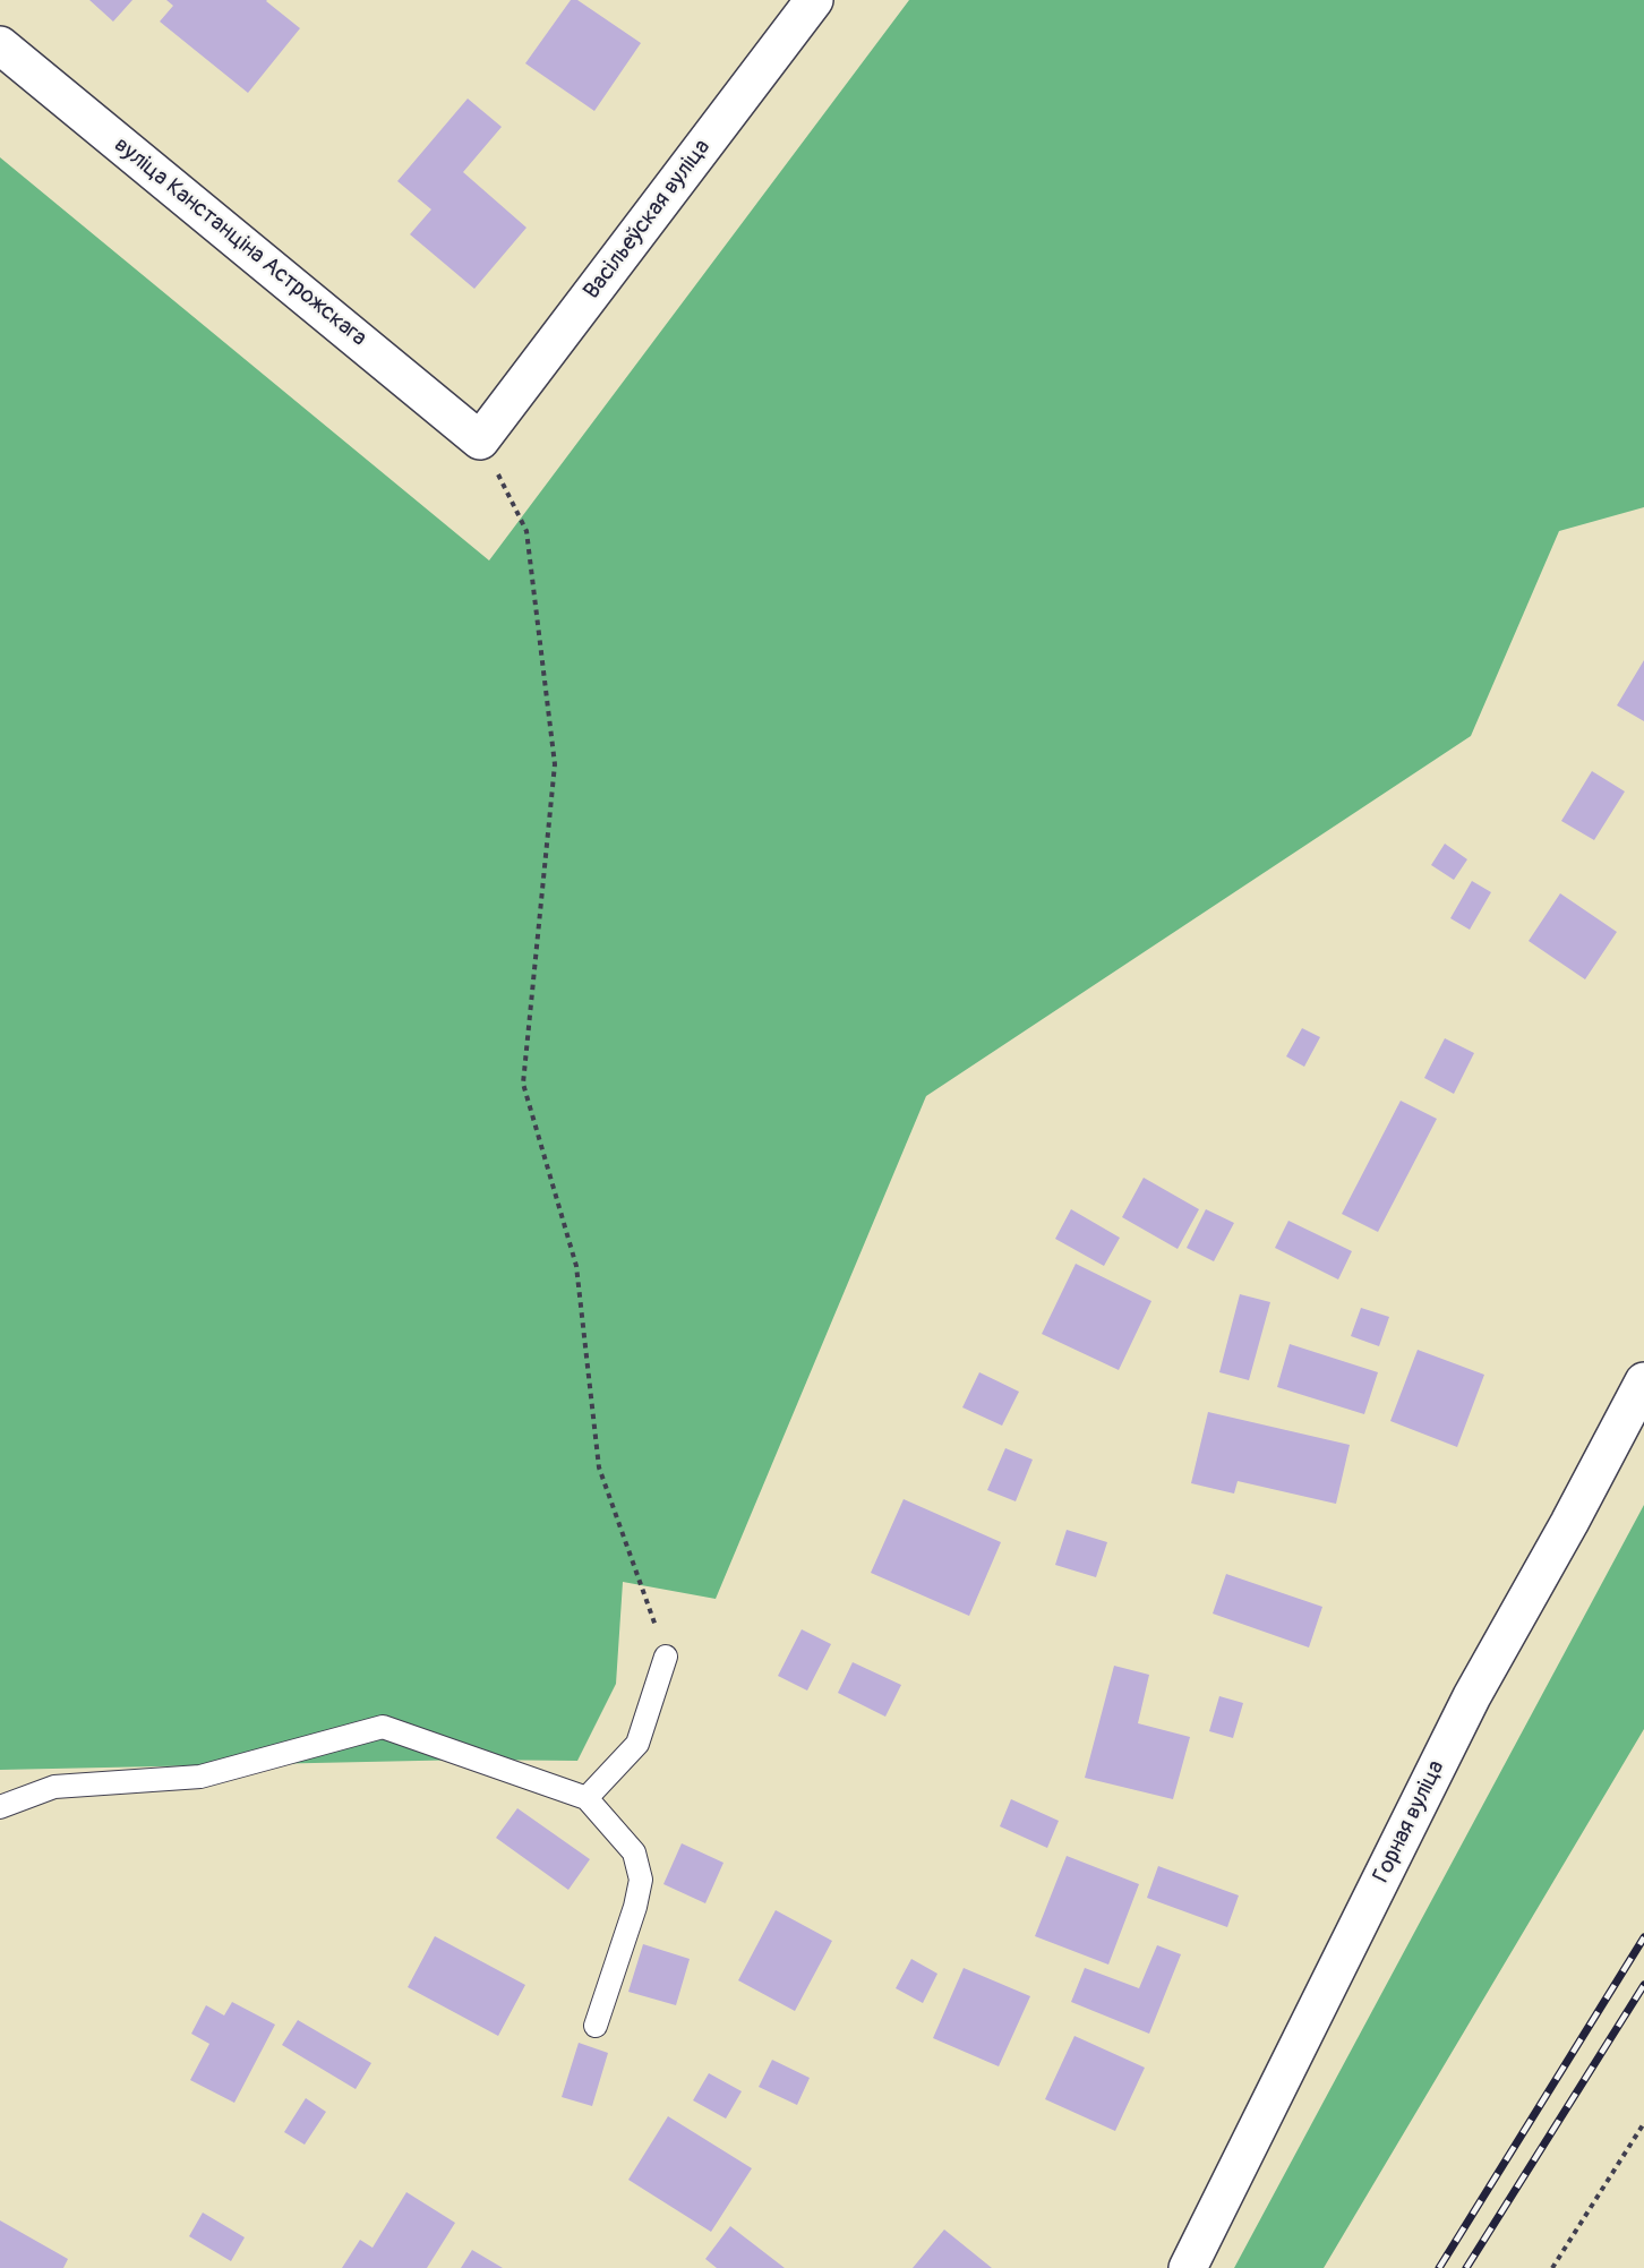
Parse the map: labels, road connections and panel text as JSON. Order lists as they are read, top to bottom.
{
  "streets": {
    "street": ["Васільеўская вуліца", "вуліца Канстанціна Астрожскага", "Горная вуліца"]
  },
  "crossings": [
    ["Васільеўская вуліца", "вуліца Канстанціна Астрожскага"]
  ]
}
